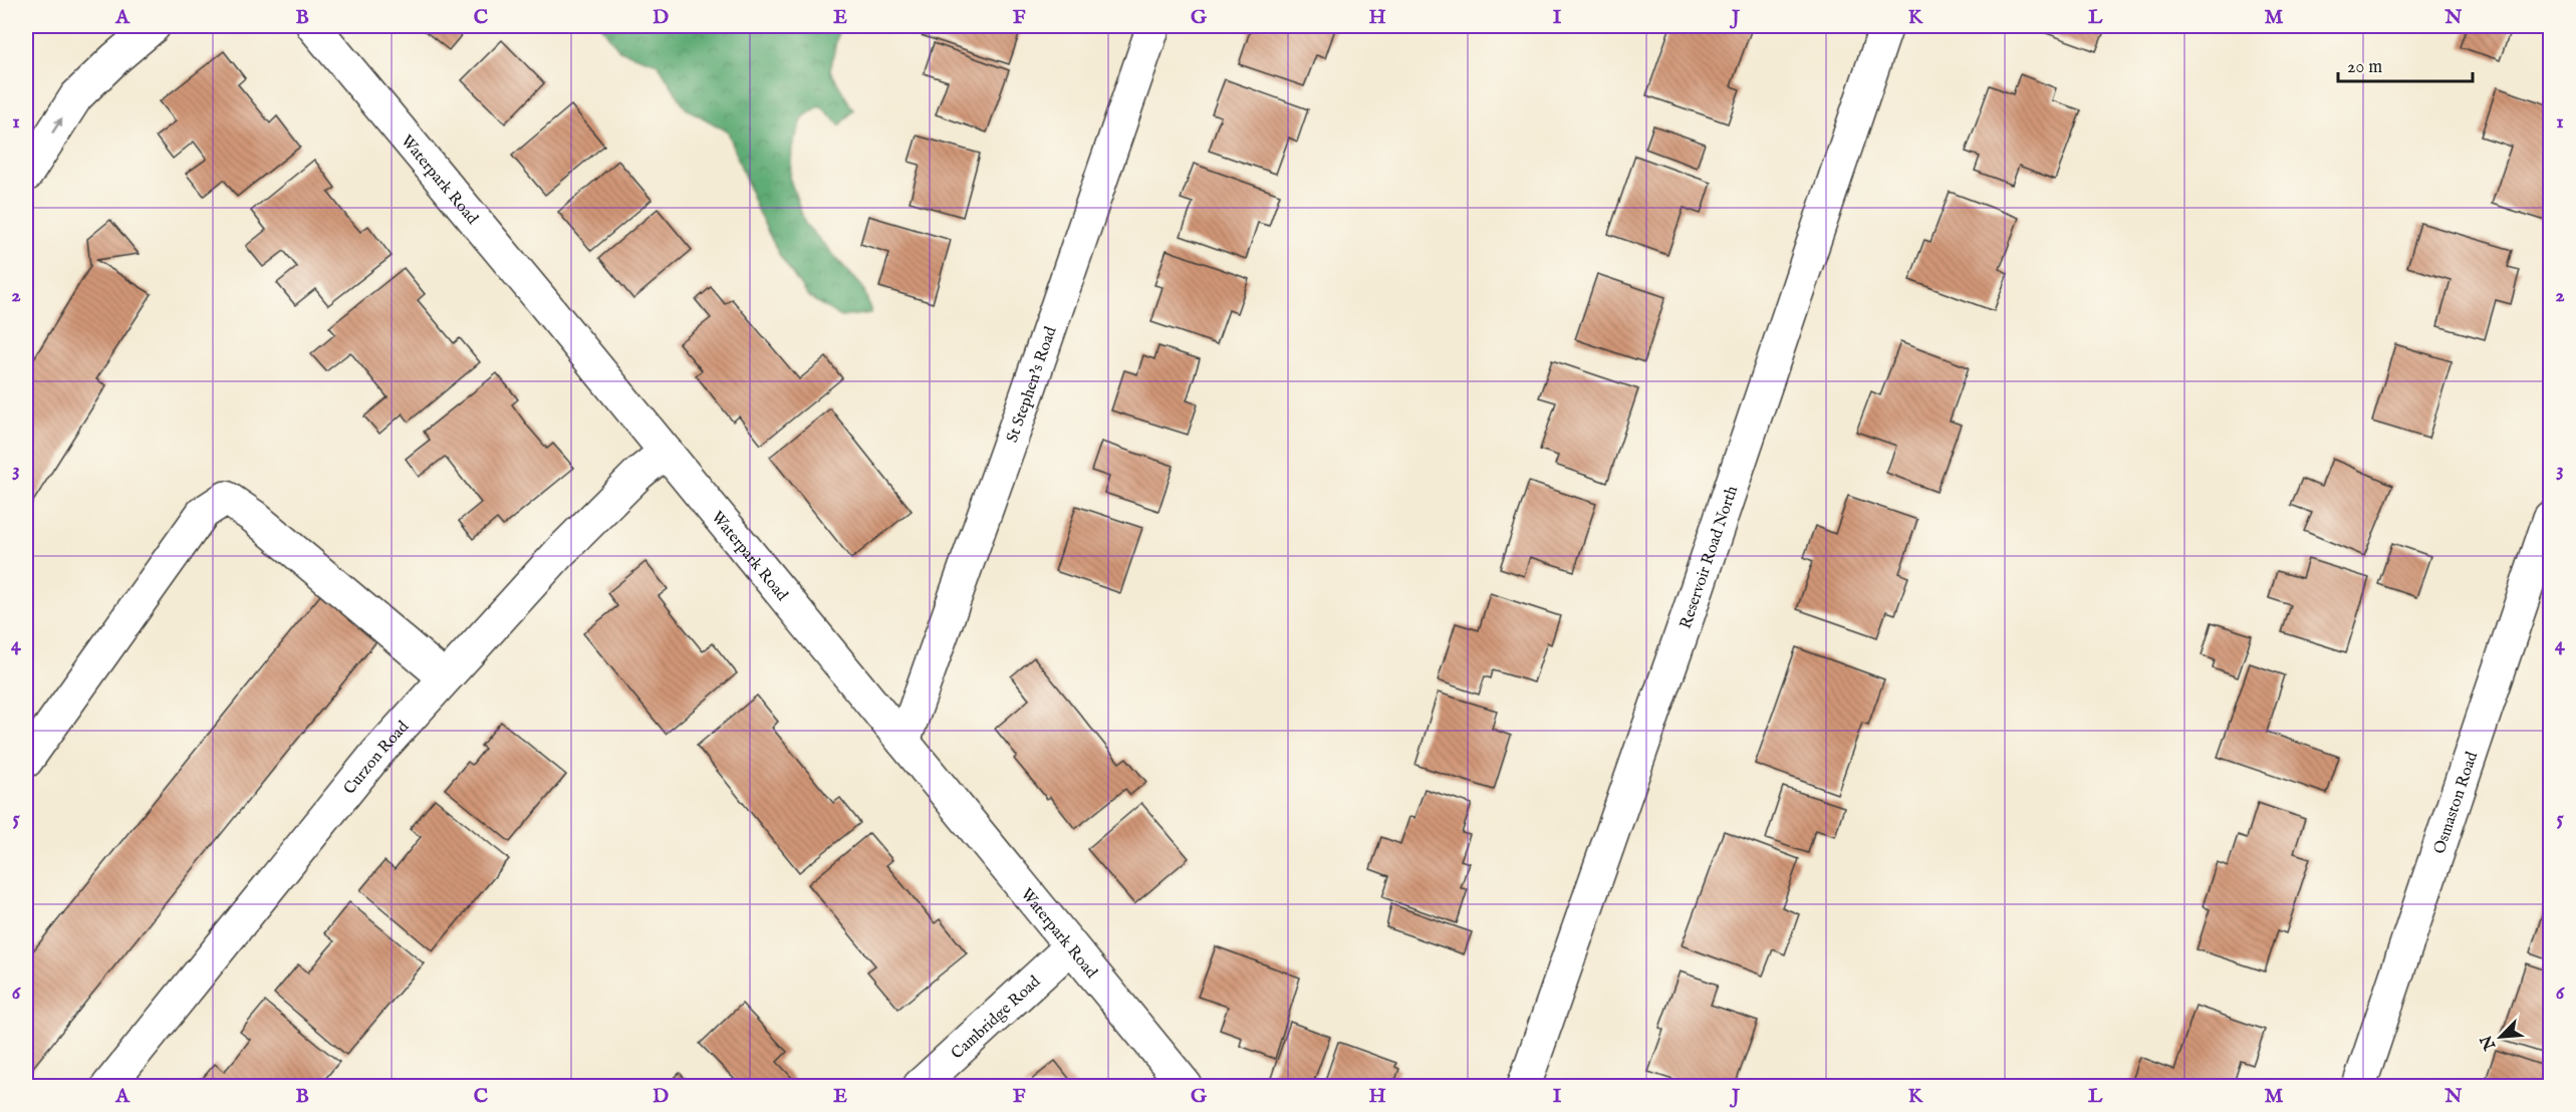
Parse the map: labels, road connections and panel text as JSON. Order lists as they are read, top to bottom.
{
  "streets": {
    "street": [
      "Waterpark Road",
      "St Stephen's Road",
      "Reservoir Road North",
      "Curzon Road",
      "Osmaston Road",
      "Cambridge Road"
    ]
  },
  "crossings": [
    ["Waterpark Road", "St Stephen's Road"],
    ["Waterpark Road", "Curzon Road"],
    ["Waterpark Road", "Cambridge Road"]
  ],
  "scale_bar": "20 m",
  "north": "bottom left",
  "grid": {
    "columns": [
      "A",
      "B",
      "C",
      "D",
      "E",
      "F",
      "G",
      "H",
      "I",
      "J",
      "K",
      "L",
      "M",
      "N"
    ],
    "rows": [
      "1",
      "2",
      "3",
      "4",
      "5",
      "6"
    ]
  }
}
